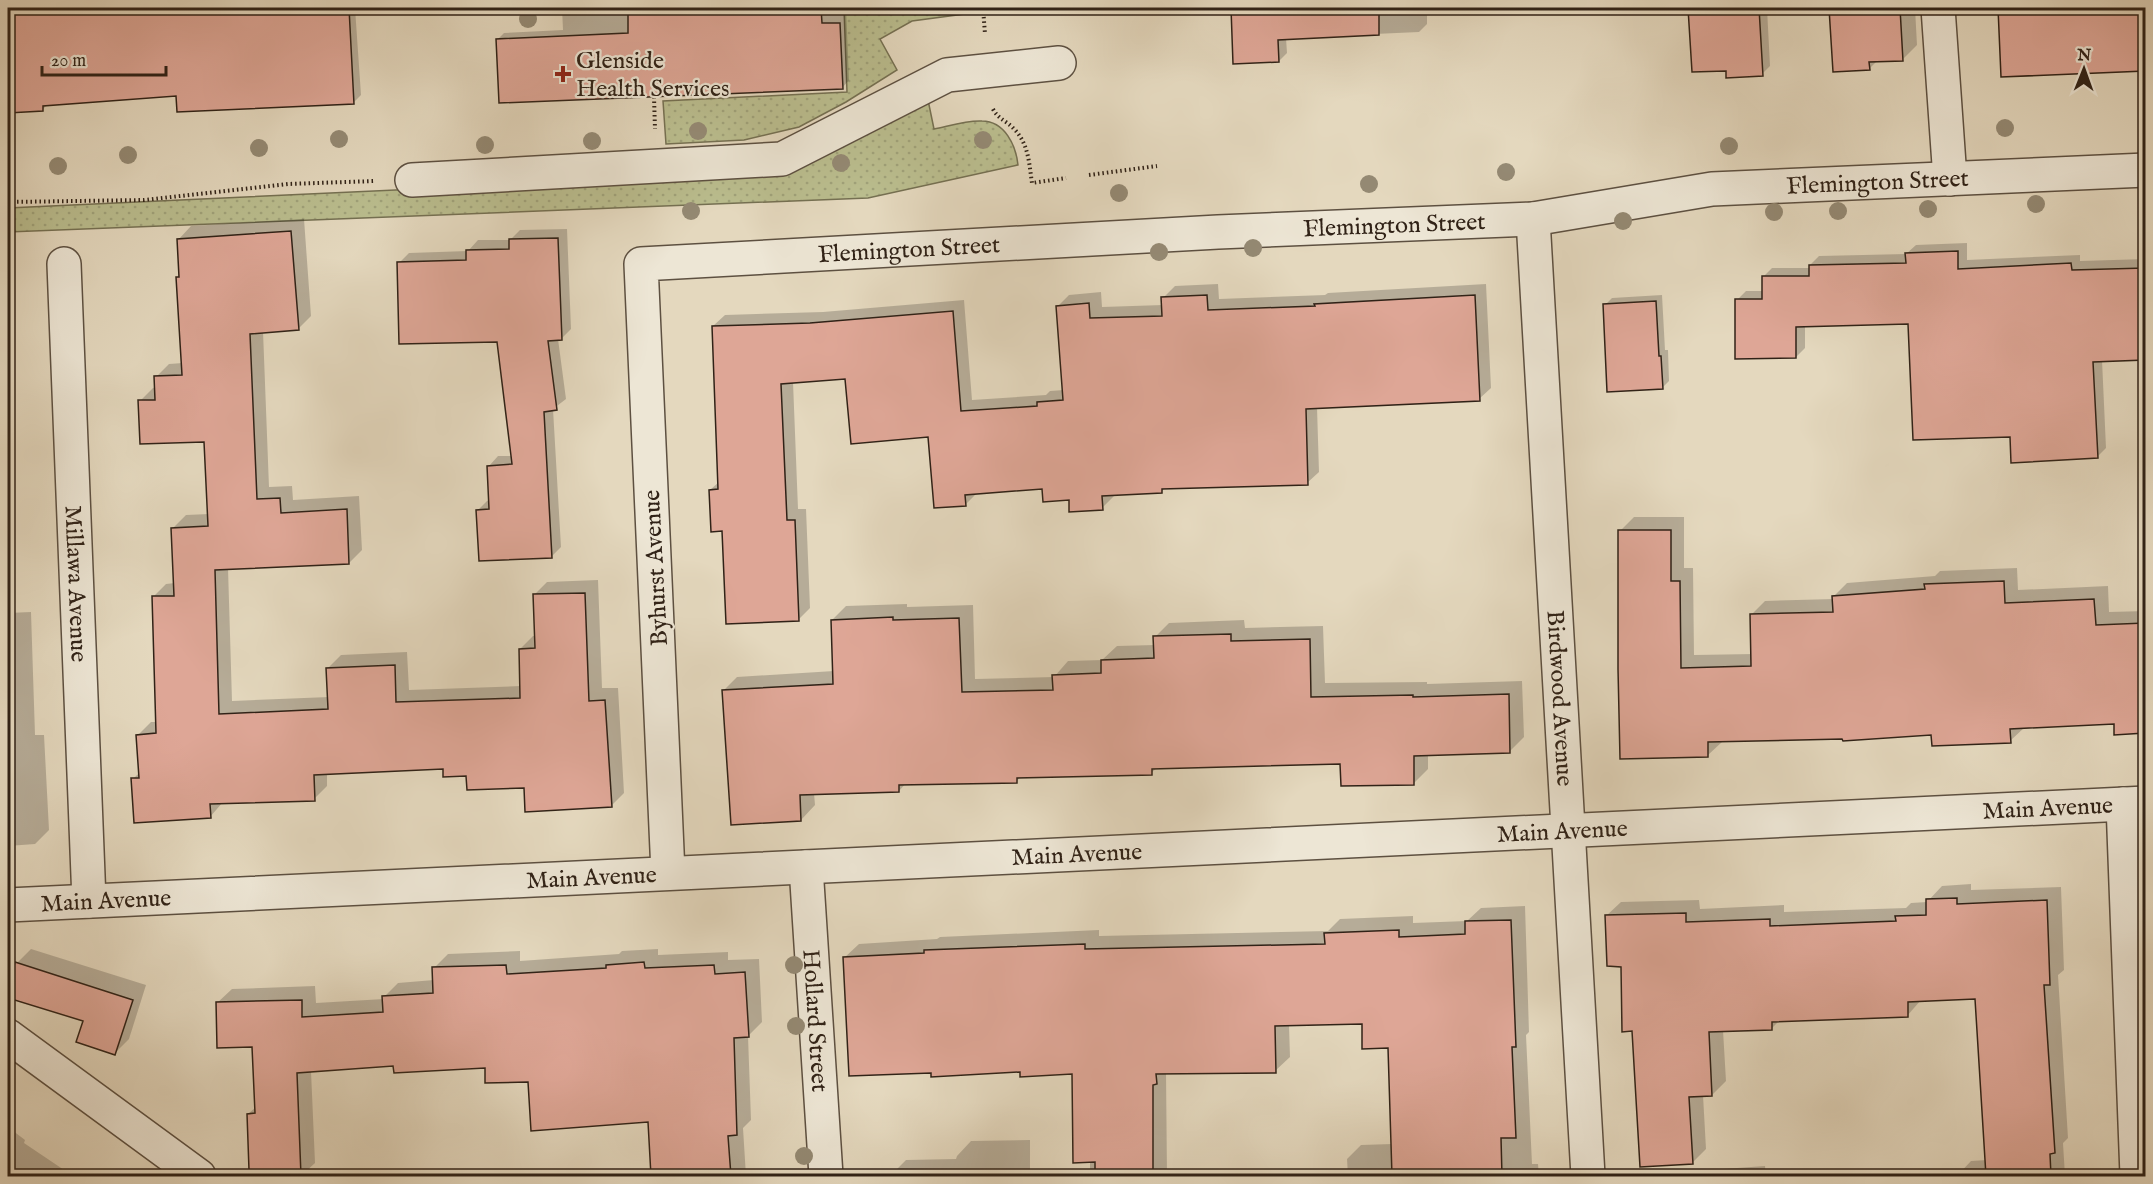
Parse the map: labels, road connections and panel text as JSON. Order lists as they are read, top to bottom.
{
  "streets": {
    "street": [
      "Flemington Street",
      "Byhurst Avenue",
      "Millawa Avenue",
      "Birdwood Avenue",
      "Main Avenue",
      "Hollard Street"
    ]
  },
  "crossings": [
    ["Flemington Street", "Byhurst Avenue"],
    ["Flemington Street", "Birdwood Avenue"],
    ["Byhurst Avenue", "Main Avenue"],
    ["Millawa Avenue", "Main Avenue"],
    ["Birdwood Avenue", "Main Avenue"],
    ["Main Avenue", "Hollard Street"]
  ],
  "places": {
    "health": ["Glenside Health Services"]
  },
  "scale_bar": "20 m",
  "north": "top"
}
